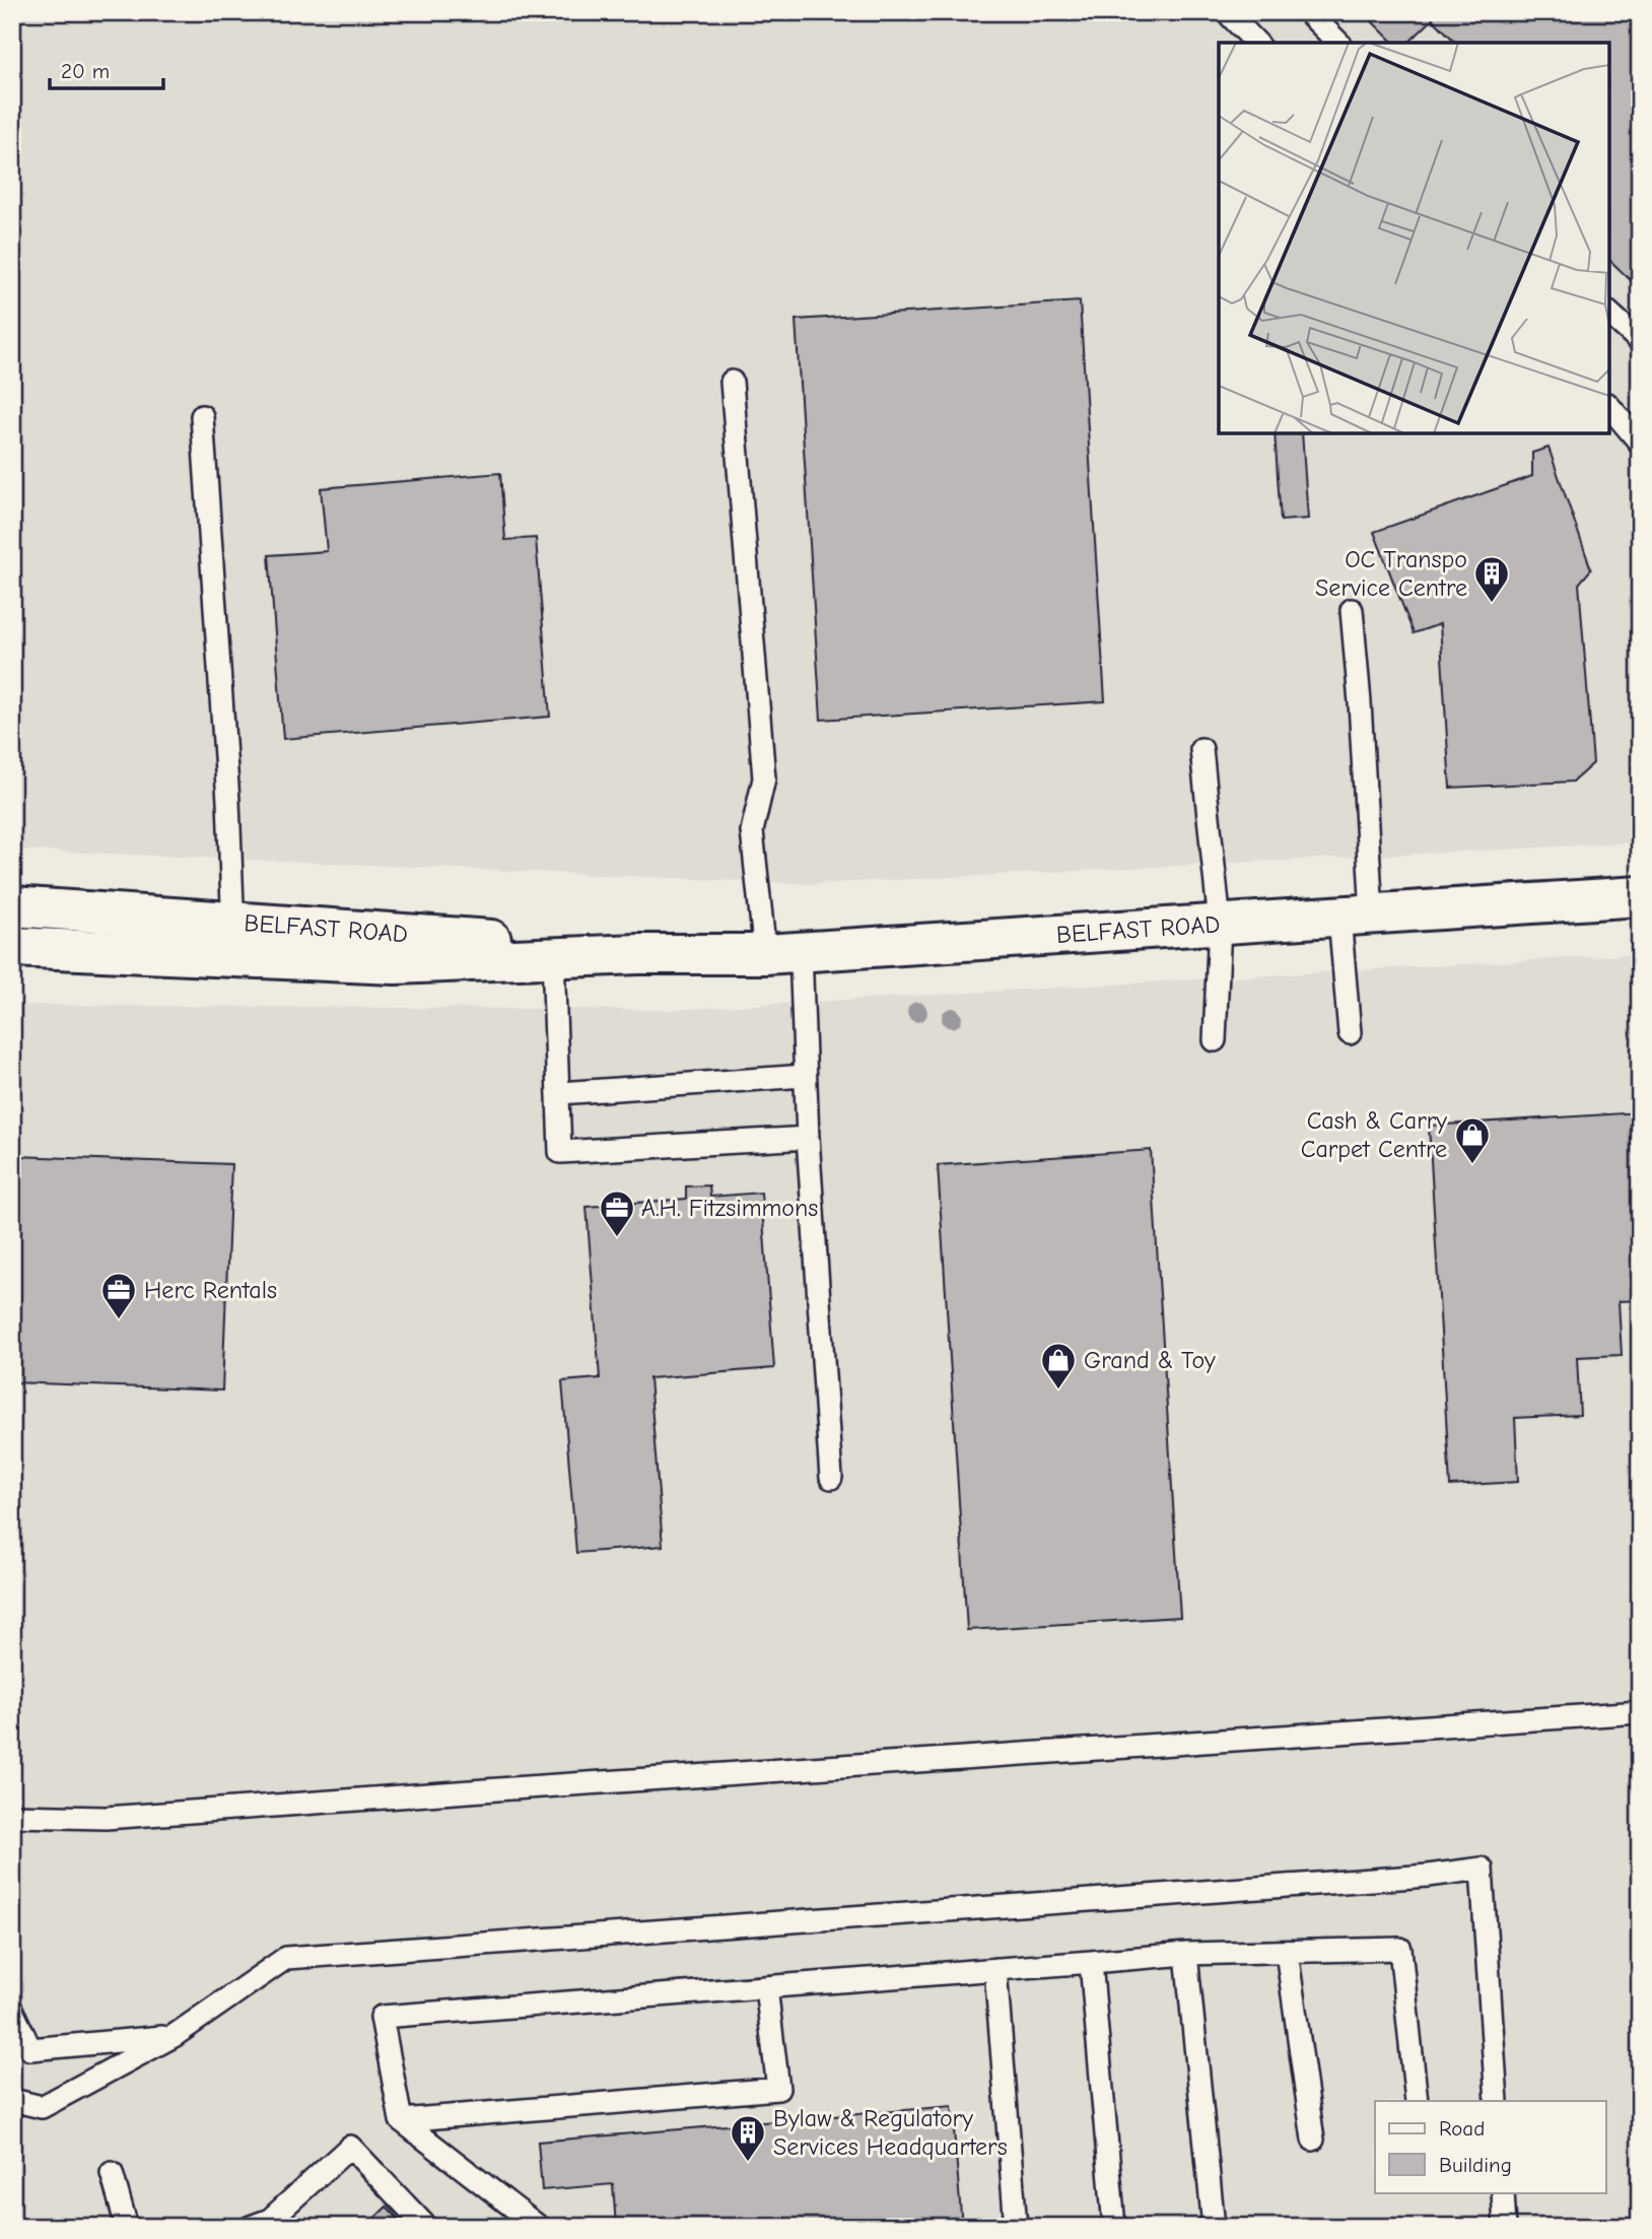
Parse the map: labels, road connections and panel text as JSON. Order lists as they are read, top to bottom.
{
  "streets": {
    "street": ["BELFAST ROAD"]
  },
  "places": {
    "building": ["OC Transpo Service Centre", "Bylaw & Regulatory Services Headquarters"],
    "shop": ["Cash & Carry Carpet Centre", "Grand & Toy"],
    "office": ["A.H. Fitzsimmons", "Herc Rentals"]
  },
  "legend": ["Road", "Building"],
  "scale_bar": "20 m"
}
